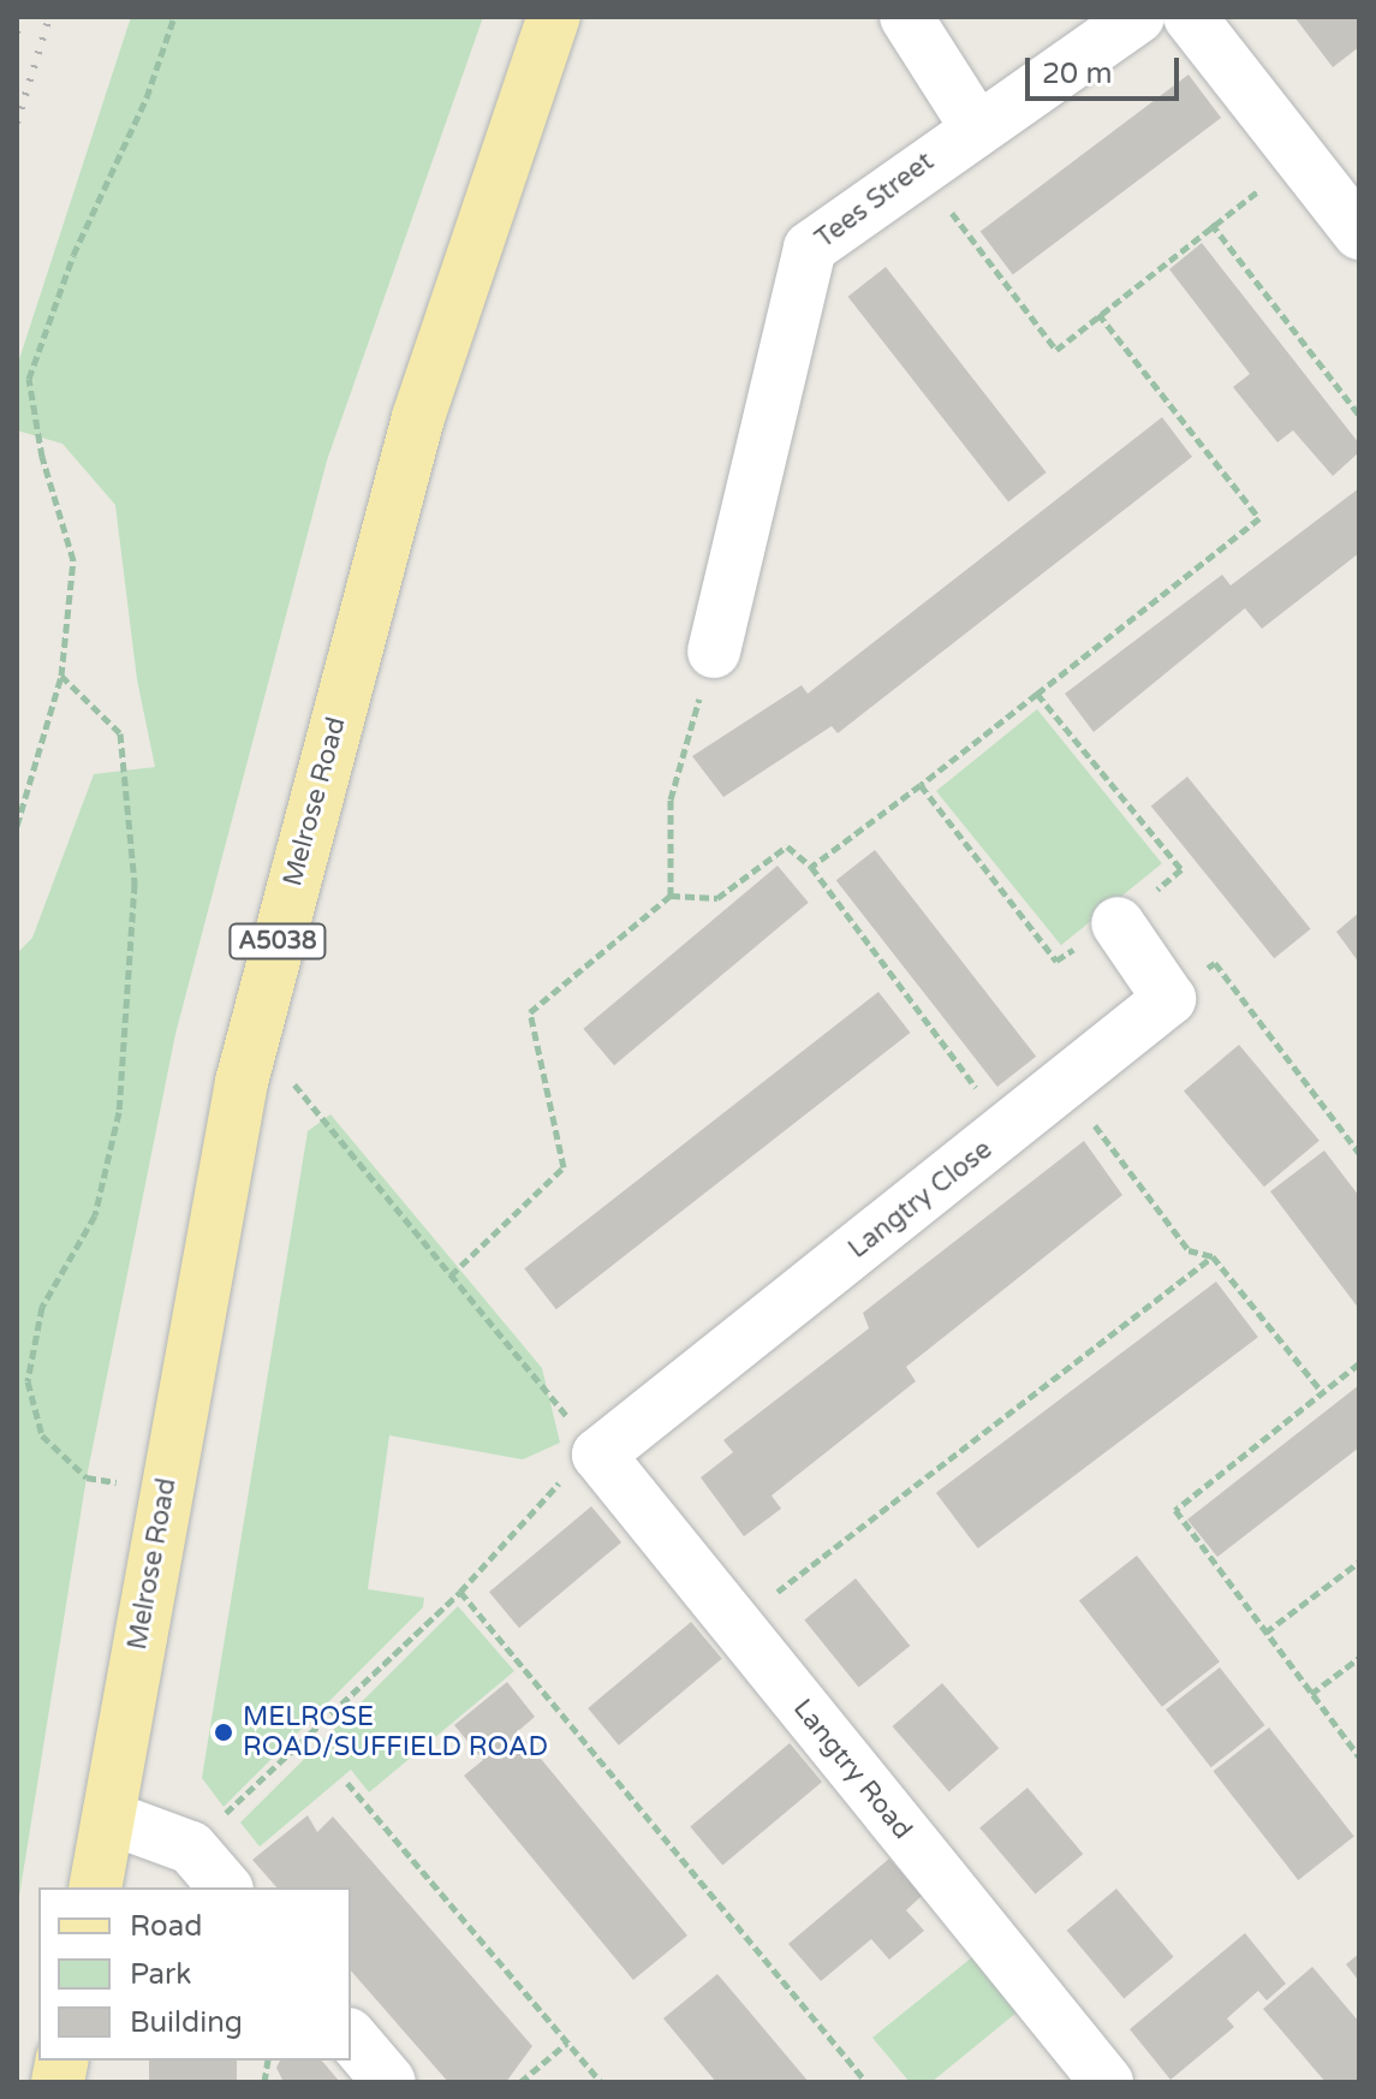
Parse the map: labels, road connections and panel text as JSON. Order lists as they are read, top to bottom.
{
  "streets": {
    "main road": ["Melrose Road", "A5038"],
    "street": ["Tees Street", "Langtry Close", "Langtry Road"]
  },
  "crossings": [
    ["Langtry Close", "Langtry Road"]
  ],
  "places": ["MELROSE ROAD/SUFFIELD ROAD"],
  "legend": ["Road", "Park", "Building"],
  "scale_bar": "20 m"
}
